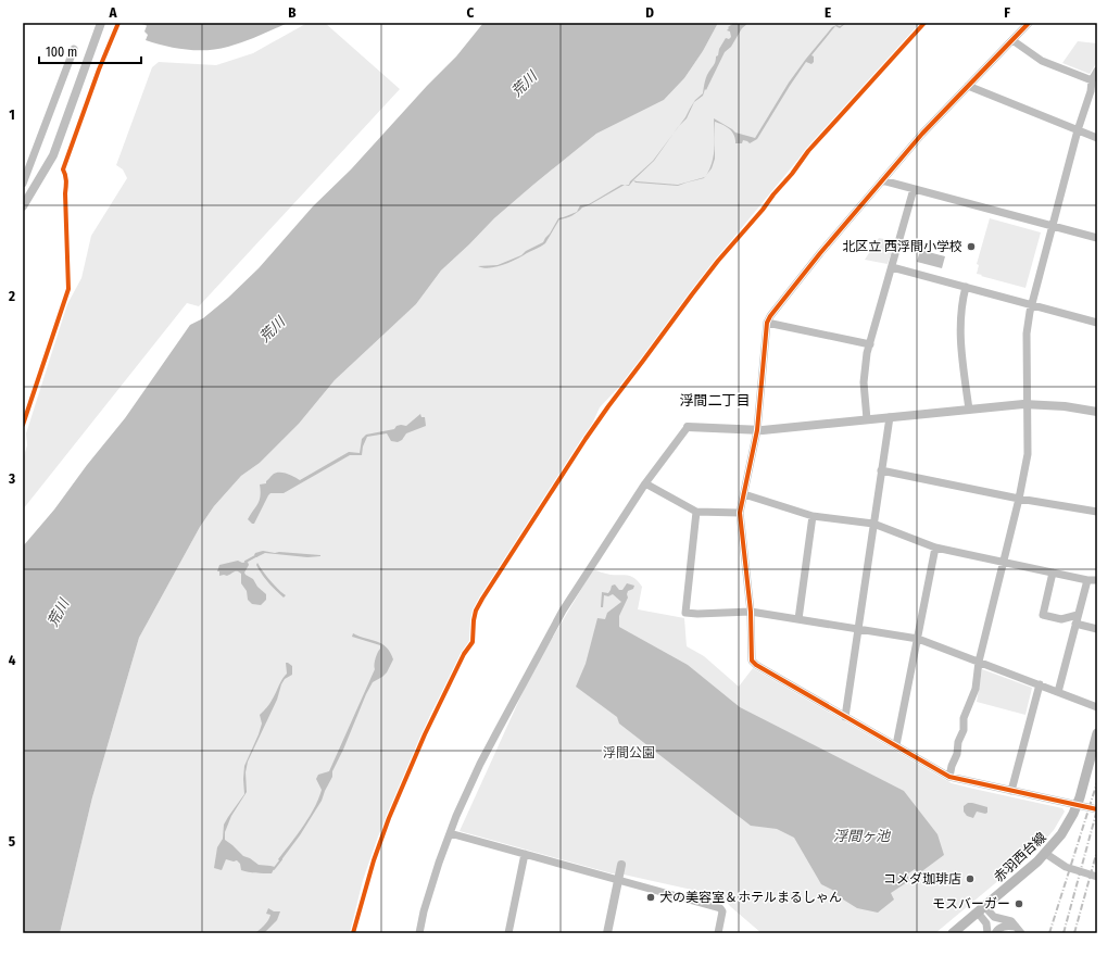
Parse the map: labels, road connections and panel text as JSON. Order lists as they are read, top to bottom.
{
  "streets": {
    "main road": ["赤羽西台線"]
  },
  "districts": ["浮間二丁目"],
  "water": ["荒川", "浮間ヶ池"],
  "parks": ["浮間公園"],
  "places": [
    "北区立 西浮間小学校",
    "コメダ珈琲店",
    "犬の美容室＆ホテルまるしゃん",
    "モスバーガー"
  ],
  "scale_bar": "100 m",
  "grid": {
    "columns": [
      "A",
      "B",
      "C",
      "D",
      "E",
      "F"
    ],
    "rows": [
      "1",
      "2",
      "3",
      "4",
      "5"
    ]
  }
}
